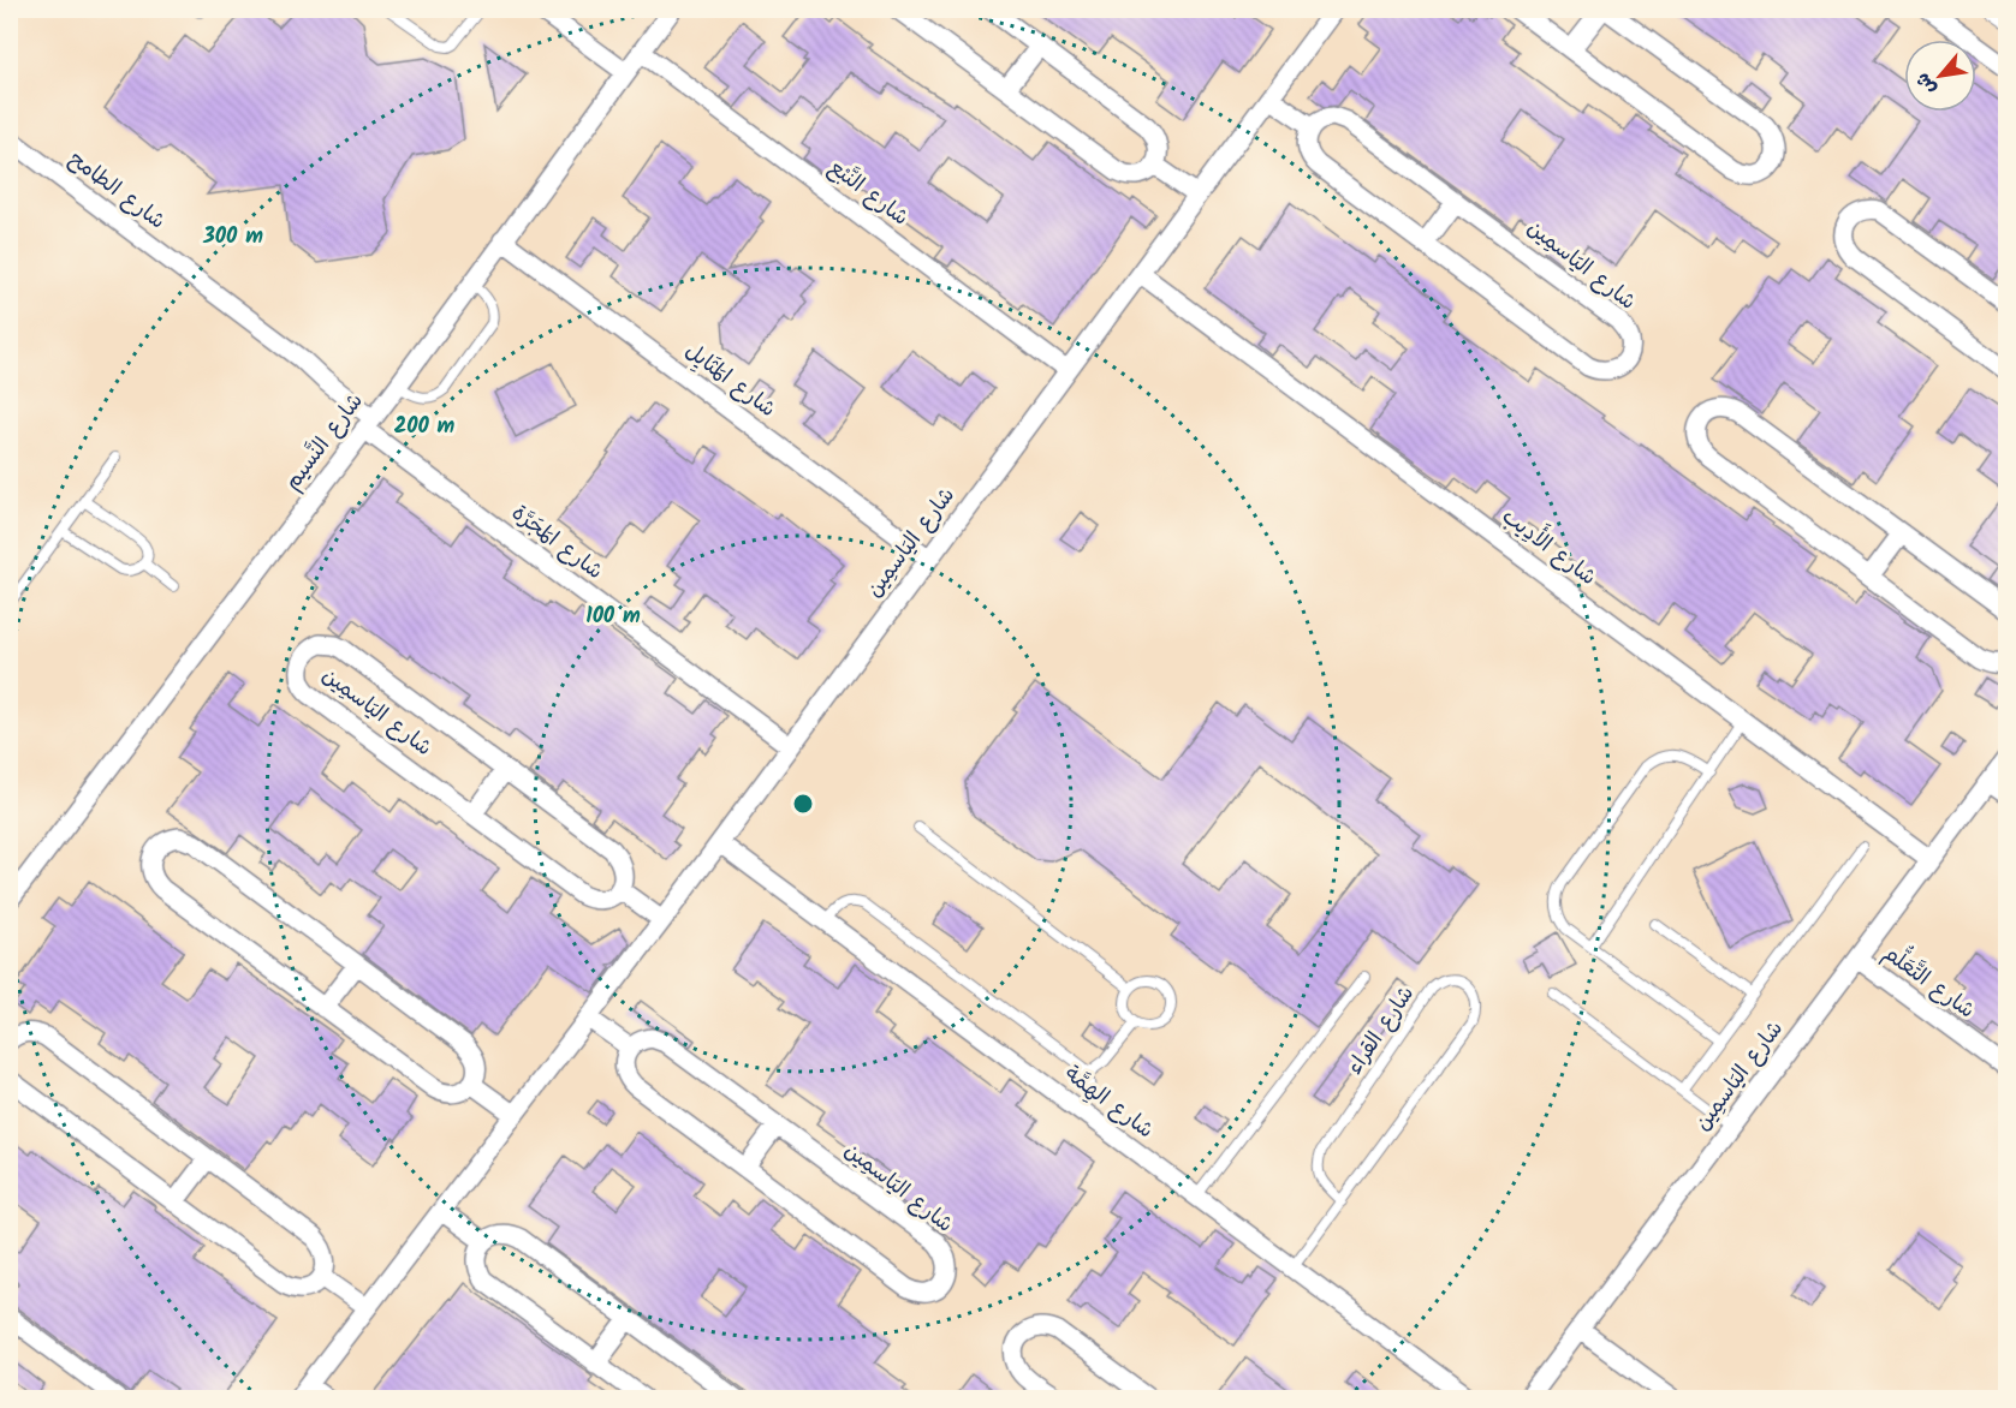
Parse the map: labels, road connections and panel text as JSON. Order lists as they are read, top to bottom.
{
  "streets": {
    "street": [
      "شارع الطامح",
      "شارع النَّبْع",
      "شارع اليَاسمِين",
      "شارع المَثَايِل",
      "شارع النَّسيم",
      "شارع المَجَرَّة",
      "شارع الأَدِيب",
      "شارع التَّعَلُّم",
      "شارع الهِمَّة"
    ],
    "lane": ["شارع القراء"]
  },
  "crossings": [
    ["شارع الطامح", "شارع النَّسيم"],
    ["شارع الطامح", "شارع المَجَرَّة"],
    ["شارع النَّبْع", "شارع اليَاسمِين"],
    ["شارع النَّبْع", "شارع النَّسيم"],
    ["شارع اليَاسمِين", "شارع المَثَايِل"],
    ["شارع اليَاسمِين", "شارع المَجَرَّة"],
    ["شارع اليَاسمِين", "شارع الأَدِيب"],
    ["شارع اليَاسمِين", "شارع التَّعَلُّم"],
    ["شارع اليَاسمِين", "شارع الهِمَّة"],
    ["شارع المَثَايِل", "شارع النَّسيم"],
    ["شارع النَّسيم", "شارع المَجَرَّة"],
    ["شارع القراء", "شارع الهِمَّة"]
  ],
  "north": "bottom left",
  "rings": ["300 m", "200 m", "100 m"]
}
